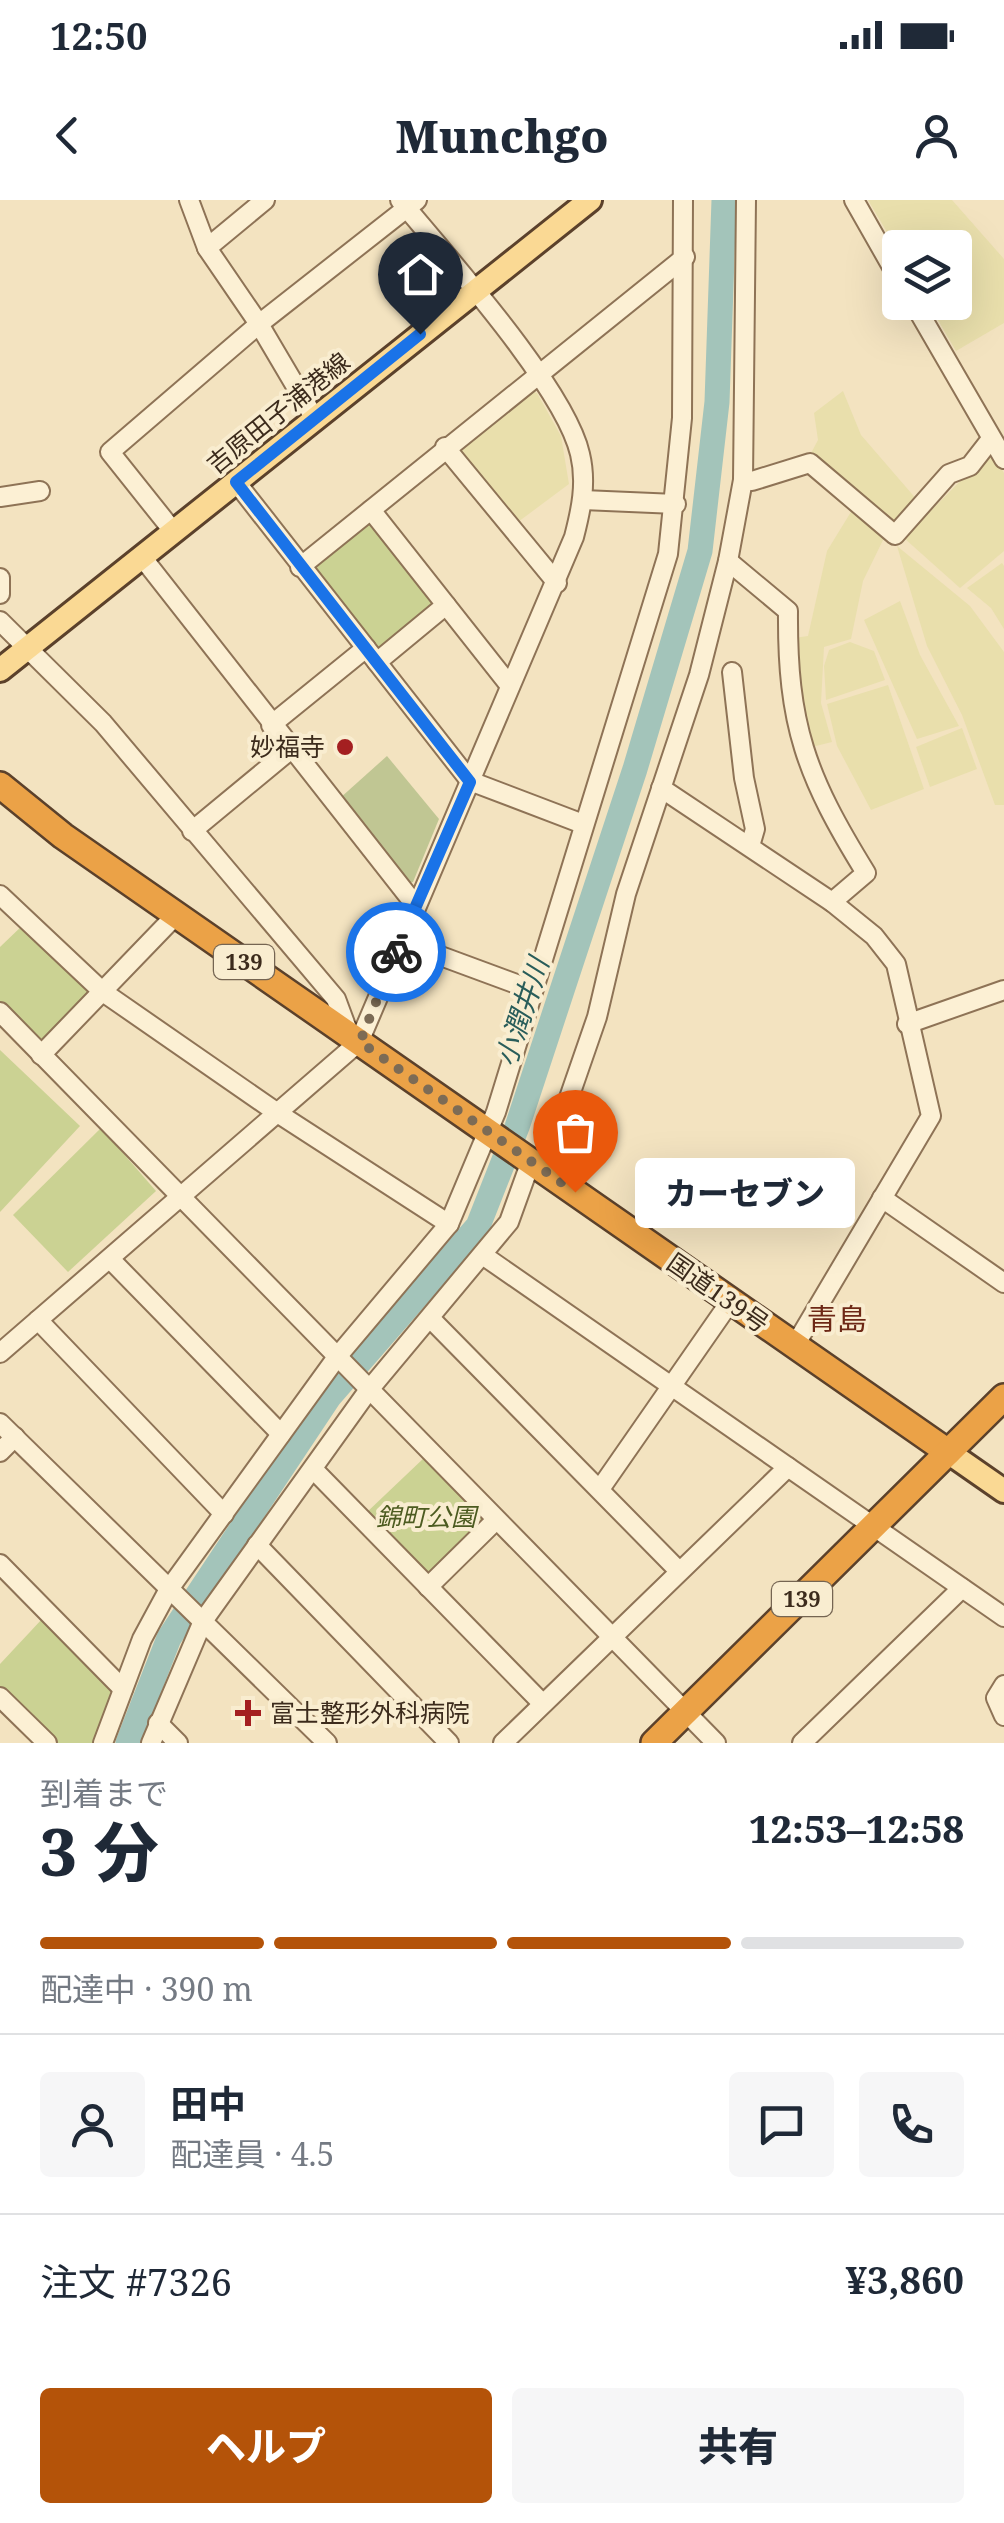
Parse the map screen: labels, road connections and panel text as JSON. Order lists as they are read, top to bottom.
{
  "streets": {
    "highway": ["139", "国道139号"],
    "main road": ["吉原田子浦港線"]
  },
  "crossings": [
    ["139", "国道139号"]
  ],
  "districts": ["青島"],
  "water": ["小潤井川"],
  "parks": ["錦町公園"],
  "places": {
    "other": ["妙福寺", "カーセブン"],
    "health": ["富士整形外科病院"]
  },
  "page": {
    "status": "12:50",
    "header": "Munchgo",
    "bubble": "カーセブン",
    "heading": ["3 分", "到着まで", "12:53–12:58"],
    "panel": [
      "田中",
      "配達員 · 4.5",
      "注文 #7326",
      "¥3,860"
    ],
    "bar": "配達中 · 390 m",
    "buttons": ["ヘルプ", "共有"]
  }
}
